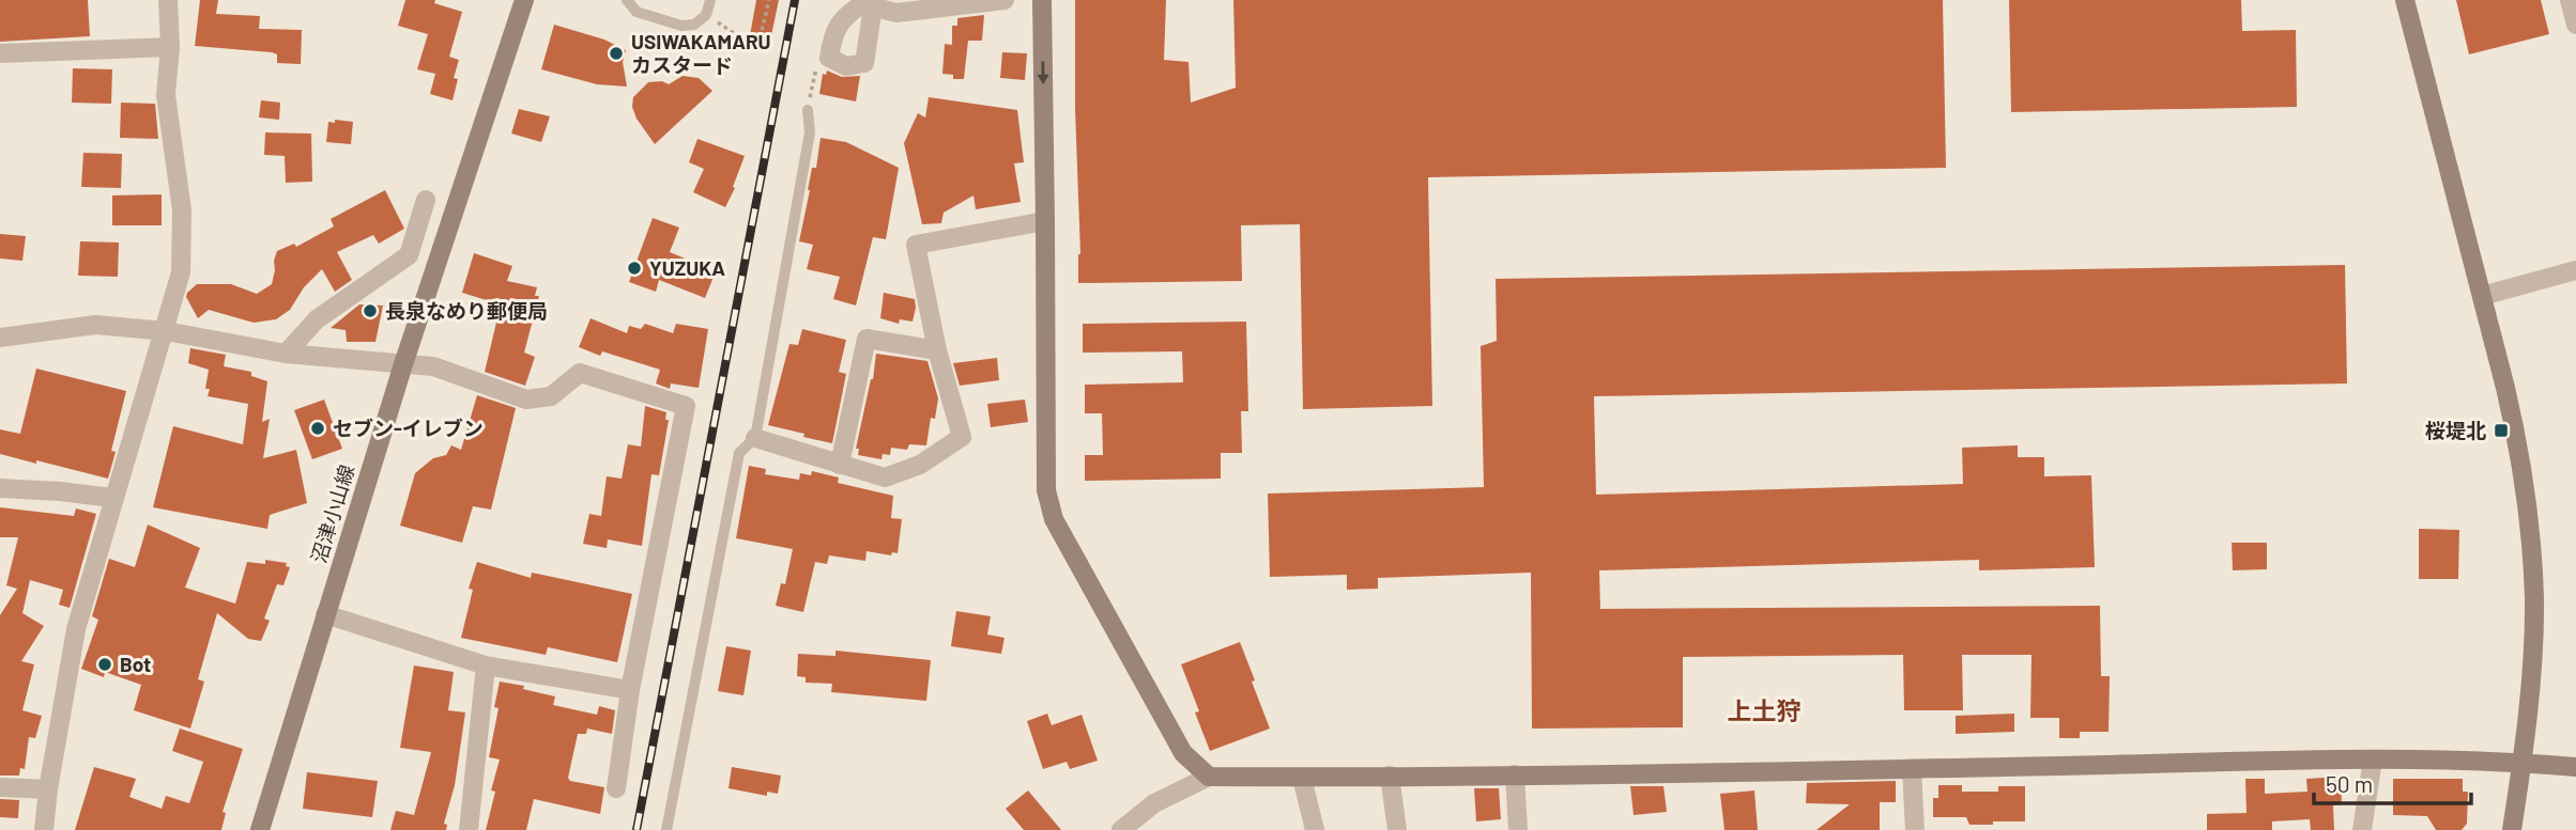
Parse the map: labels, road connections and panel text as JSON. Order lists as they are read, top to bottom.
{
  "streets": {
    "street": ["沼津小山線"]
  },
  "districts": ["上土狩"],
  "places": {
    "other": [
      "USIWAKAMARU カスタード",
      "YUZUKA",
      "長泉なめり郵便局",
      "セブン-イレブン",
      "Bot"
    ],
    "transit": ["桜堤北"]
  },
  "scale_bar": "50 m"
}
